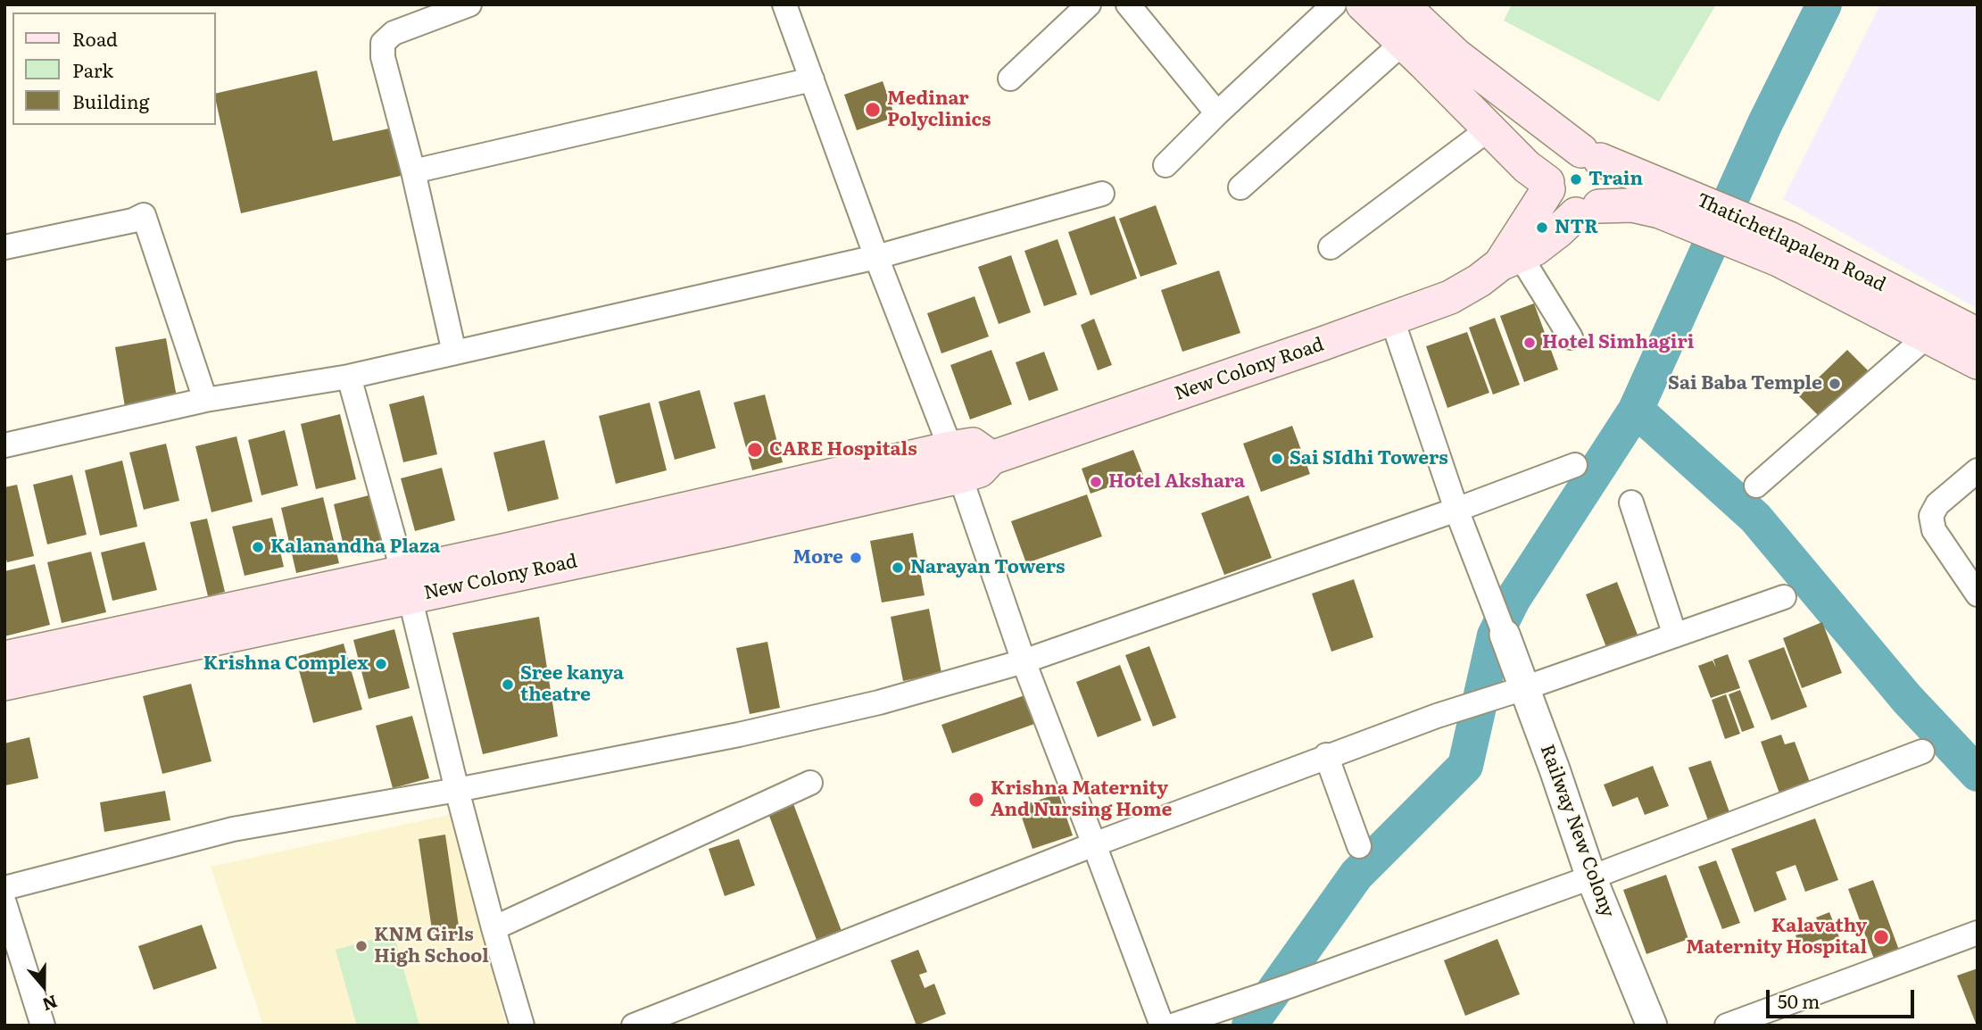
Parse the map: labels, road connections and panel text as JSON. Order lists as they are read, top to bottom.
{
  "streets": {
    "main road": ["Thatichetlapalem Road", "New Colony Road"],
    "street": ["Railway New Colony"]
  },
  "places": [
    "Medinar Polyclinics",
    "Train",
    "NTR",
    "Hotel Simhagiri",
    "Sai Baba Temple",
    "CARE Hospitals",
    "Sai SIdhi Towers",
    "Hotel Akshara",
    "Kalanandha Plaza",
    "More",
    "Narayan Towers",
    "Krishna Complex",
    "Sree kanya theatre",
    "Krishna Maternity And Nursing Home",
    "Kalavathy Maternity Hospital",
    "KNM Girls High School"
  ],
  "legend": ["Road", "Park", "Building"],
  "scale_bar": "50 m",
  "north": "bottom"
}
